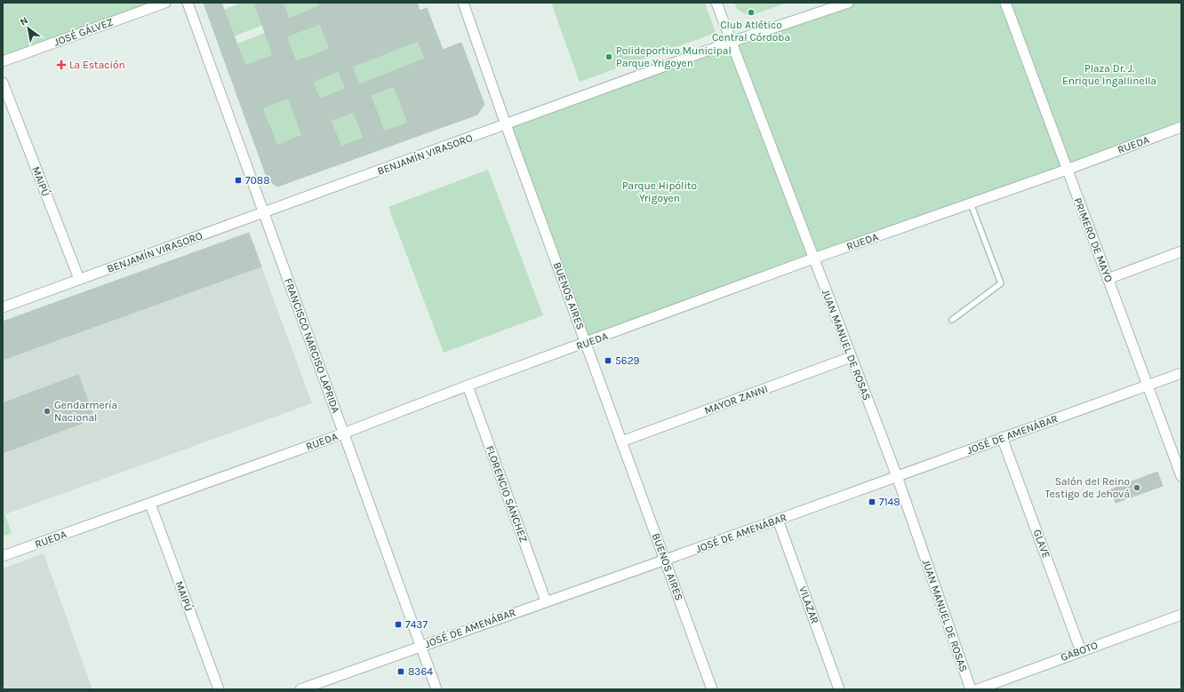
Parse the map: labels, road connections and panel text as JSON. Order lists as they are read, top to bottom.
{
  "streets": {
    "street": [
      "JOSÉ GÁLVEZ",
      "RUEDA",
      "BENJAMÍN VIRASORO",
      "MAIPÚ",
      "PRIMERO DE MAYO",
      "BUENOS AIRES",
      "JUAN MANUEL DE ROSAS",
      "FRANCISCO NARCISO LAPRIDA",
      "MAYOR ZANNI",
      "JOSÉ DE AMENÁBAR",
      "FLORENCIO SÁNCHEZ",
      "GLAVE",
      "VILAZAR",
      "GABOTO"
    ]
  },
  "crossings": [
    ["RUEDA", "MAIPÚ"],
    ["RUEDA", "PRIMERO DE MAYO"],
    ["RUEDA", "BUENOS AIRES"],
    ["RUEDA", "JUAN MANUEL DE ROSAS"],
    ["RUEDA", "FRANCISCO NARCISO LAPRIDA"],
    ["RUEDA", "FLORENCIO SÁNCHEZ"],
    ["BENJAMÍN VIRASORO", "MAIPÚ"],
    ["BENJAMÍN VIRASORO", "BUENOS AIRES"],
    ["BENJAMÍN VIRASORO", "JUAN MANUEL DE ROSAS"],
    ["BENJAMÍN VIRASORO", "FRANCISCO NARCISO LAPRIDA"],
    ["PRIMERO DE MAYO", "JOSÉ DE AMENÁBAR"],
    ["BUENOS AIRES", "MAYOR ZANNI"],
    ["BUENOS AIRES", "JOSÉ DE AMENÁBAR"],
    ["JUAN MANUEL DE ROSAS", "MAYOR ZANNI"],
    ["JUAN MANUEL DE ROSAS", "JOSÉ DE AMENÁBAR"],
    ["FRANCISCO NARCISO LAPRIDA", "JOSÉ DE AMENÁBAR"],
    ["JOSÉ DE AMENÁBAR", "FLORENCIO SÁNCHEZ"],
    ["JOSÉ DE AMENÁBAR", "GLAVE"],
    ["JOSÉ DE AMENÁBAR", "VILAZAR"],
    ["GLAVE", "GABOTO"]
  ],
  "parks": ["Plaza Dr. J. Enrique Ingallinella", "Parque Hipólito Yrigoyen"],
  "places": {
    "other": [
      "Club Atlético Central Córdoba",
      "Polideportivo Municipal Parque Yrigoyen",
      "Gendarmería Nacional",
      "Salón del Reino Testigo de Jehová"
    ],
    "health": ["La Estación"],
    "transit": [
      "7088",
      "5629",
      "7148",
      "7437",
      "8364"
    ]
  },
  "north": "top left"
}
